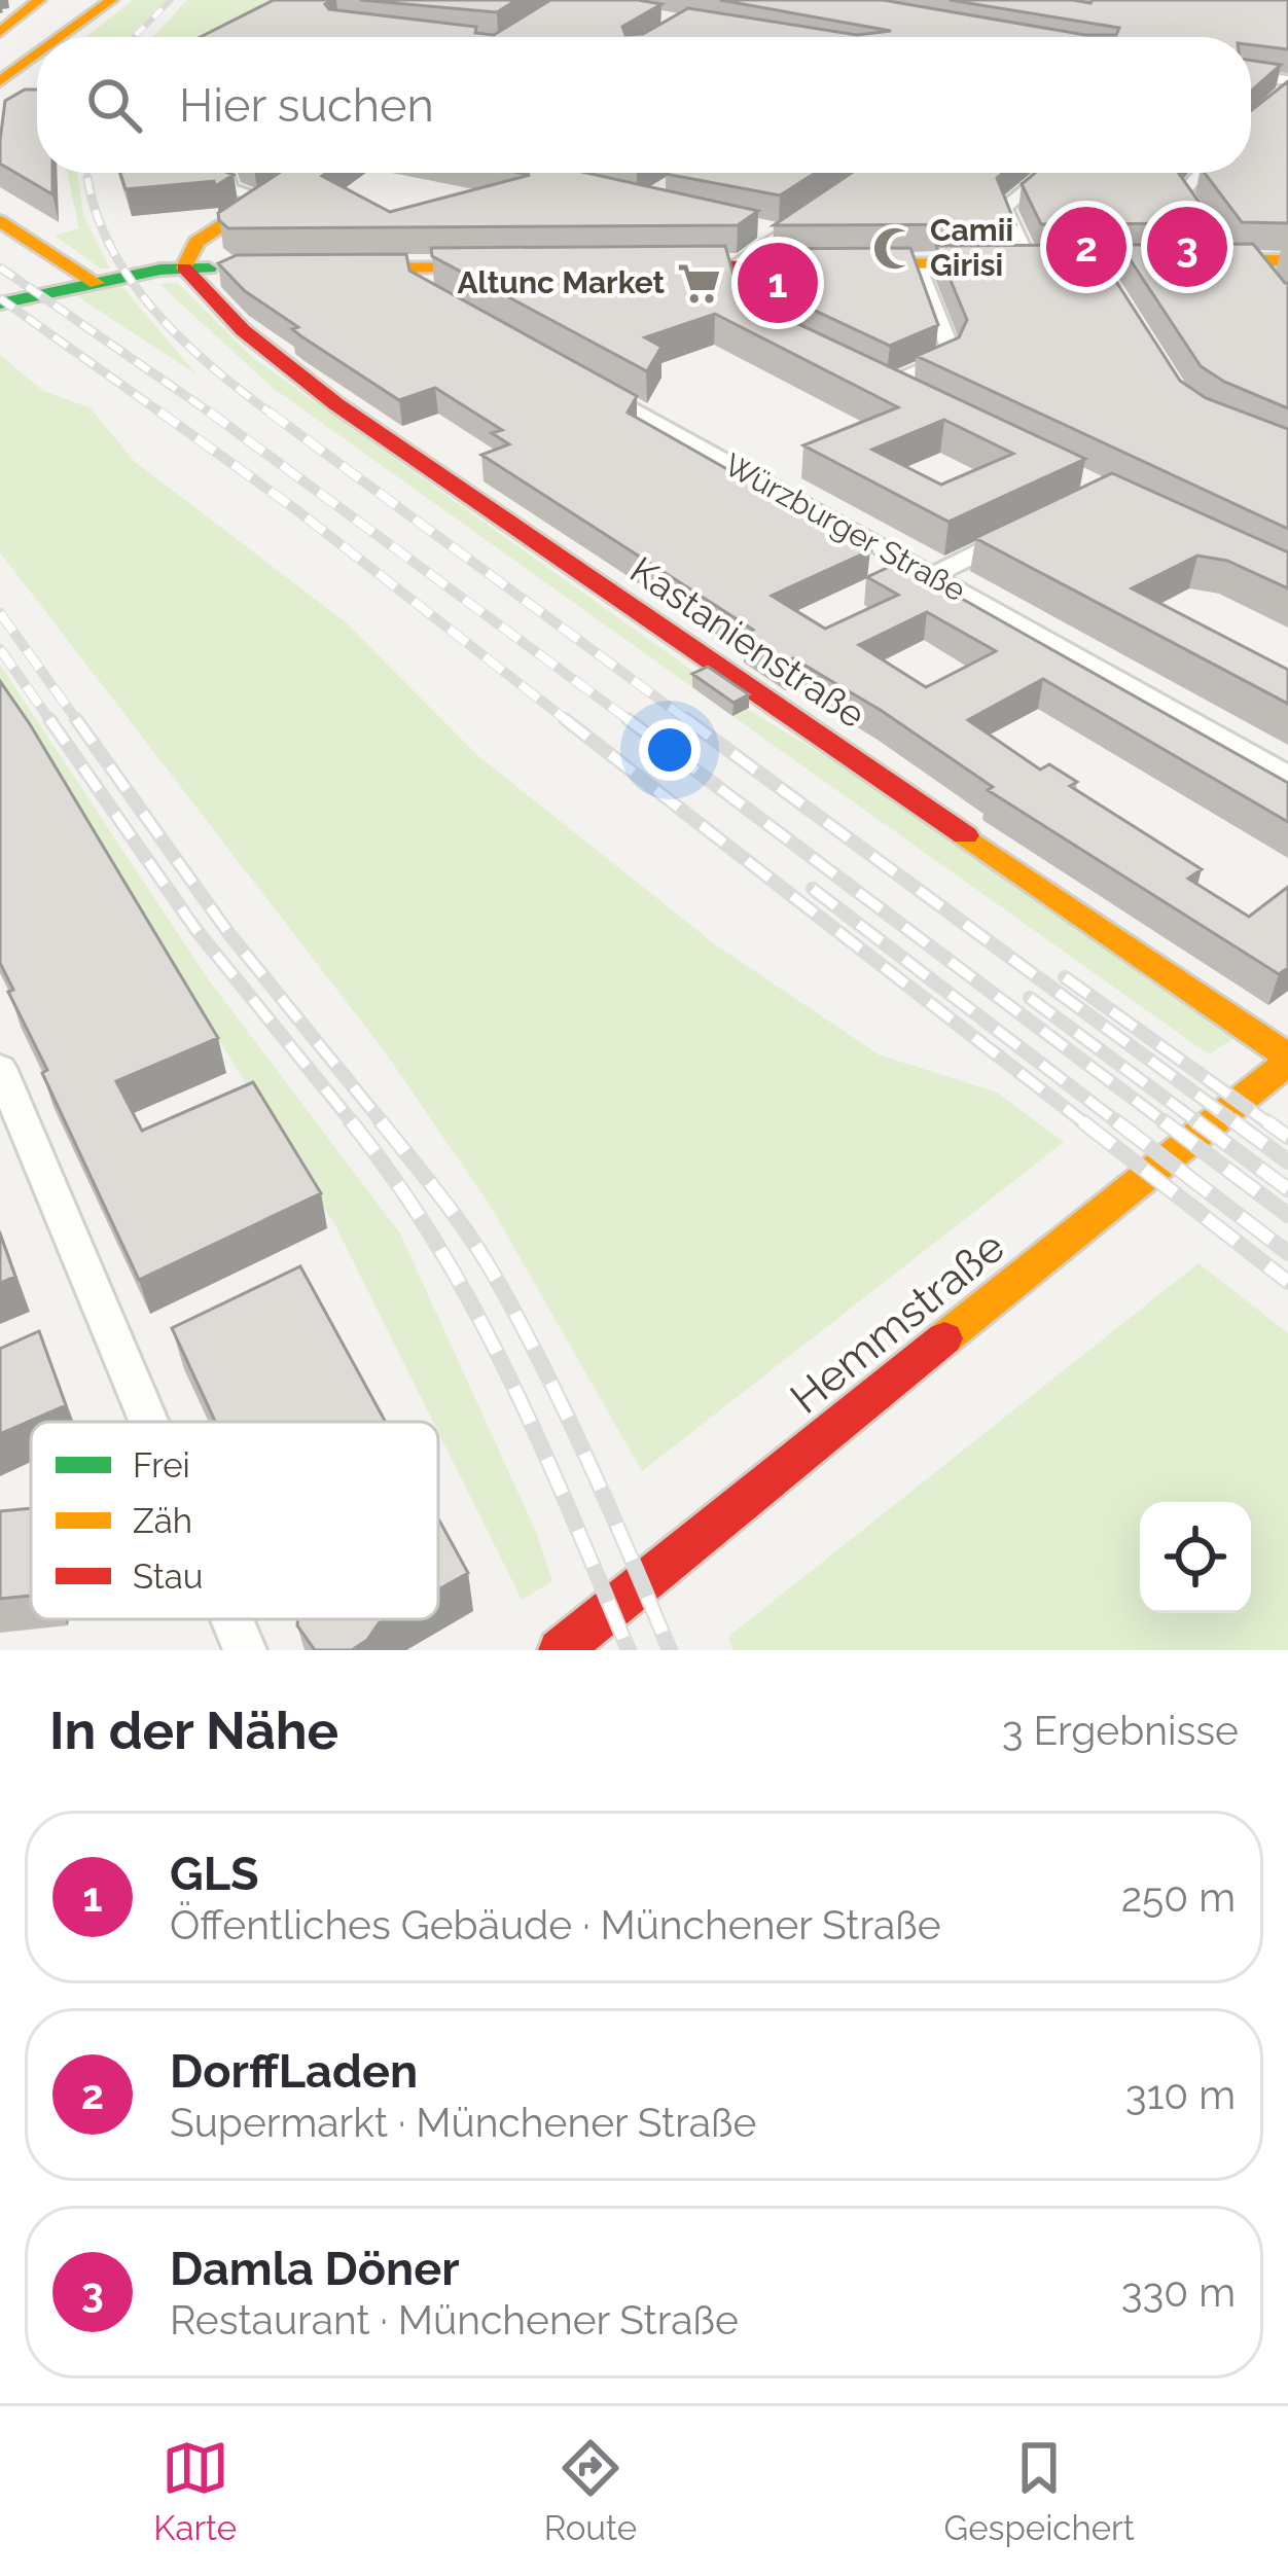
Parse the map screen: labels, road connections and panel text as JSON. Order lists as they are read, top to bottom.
{
  "streets": {
    "main road": ["Kastanienstraße", "Hemmstraße"],
    "street": ["Würzburger Straße"]
  },
  "crossings": [
    ["Kastanienstraße", "Hemmstraße"]
  ],
  "places": {
    "mosque": ["Camii Girisi"],
    "supermarket": ["Altunc Market"]
  },
  "legend": ["Frei", "Zäh", "Stau"],
  "page": {
    "search": "Hier suchen",
    "pins": ["2", "3", "1"],
    "heading": ["In der Nähe", "3 Ergebnisse"],
    "list": [
      {
        "mark": "1",
        "name": "GLS",
        "note": "Öffentliches Gebäude · Münchener Straße",
        "value": "250 m"
      },
      {
        "mark": "2",
        "name": "DorffLaden",
        "note": "Supermarkt · Münchener Straße",
        "value": "310 m"
      },
      {
        "mark": "3",
        "name": "Damla Döner",
        "note": "Restaurant · Münchener Straße",
        "value": "330 m"
      }
    ],
    "nav": ["Karte", "Route", "Gespeichert"]
  }
}
